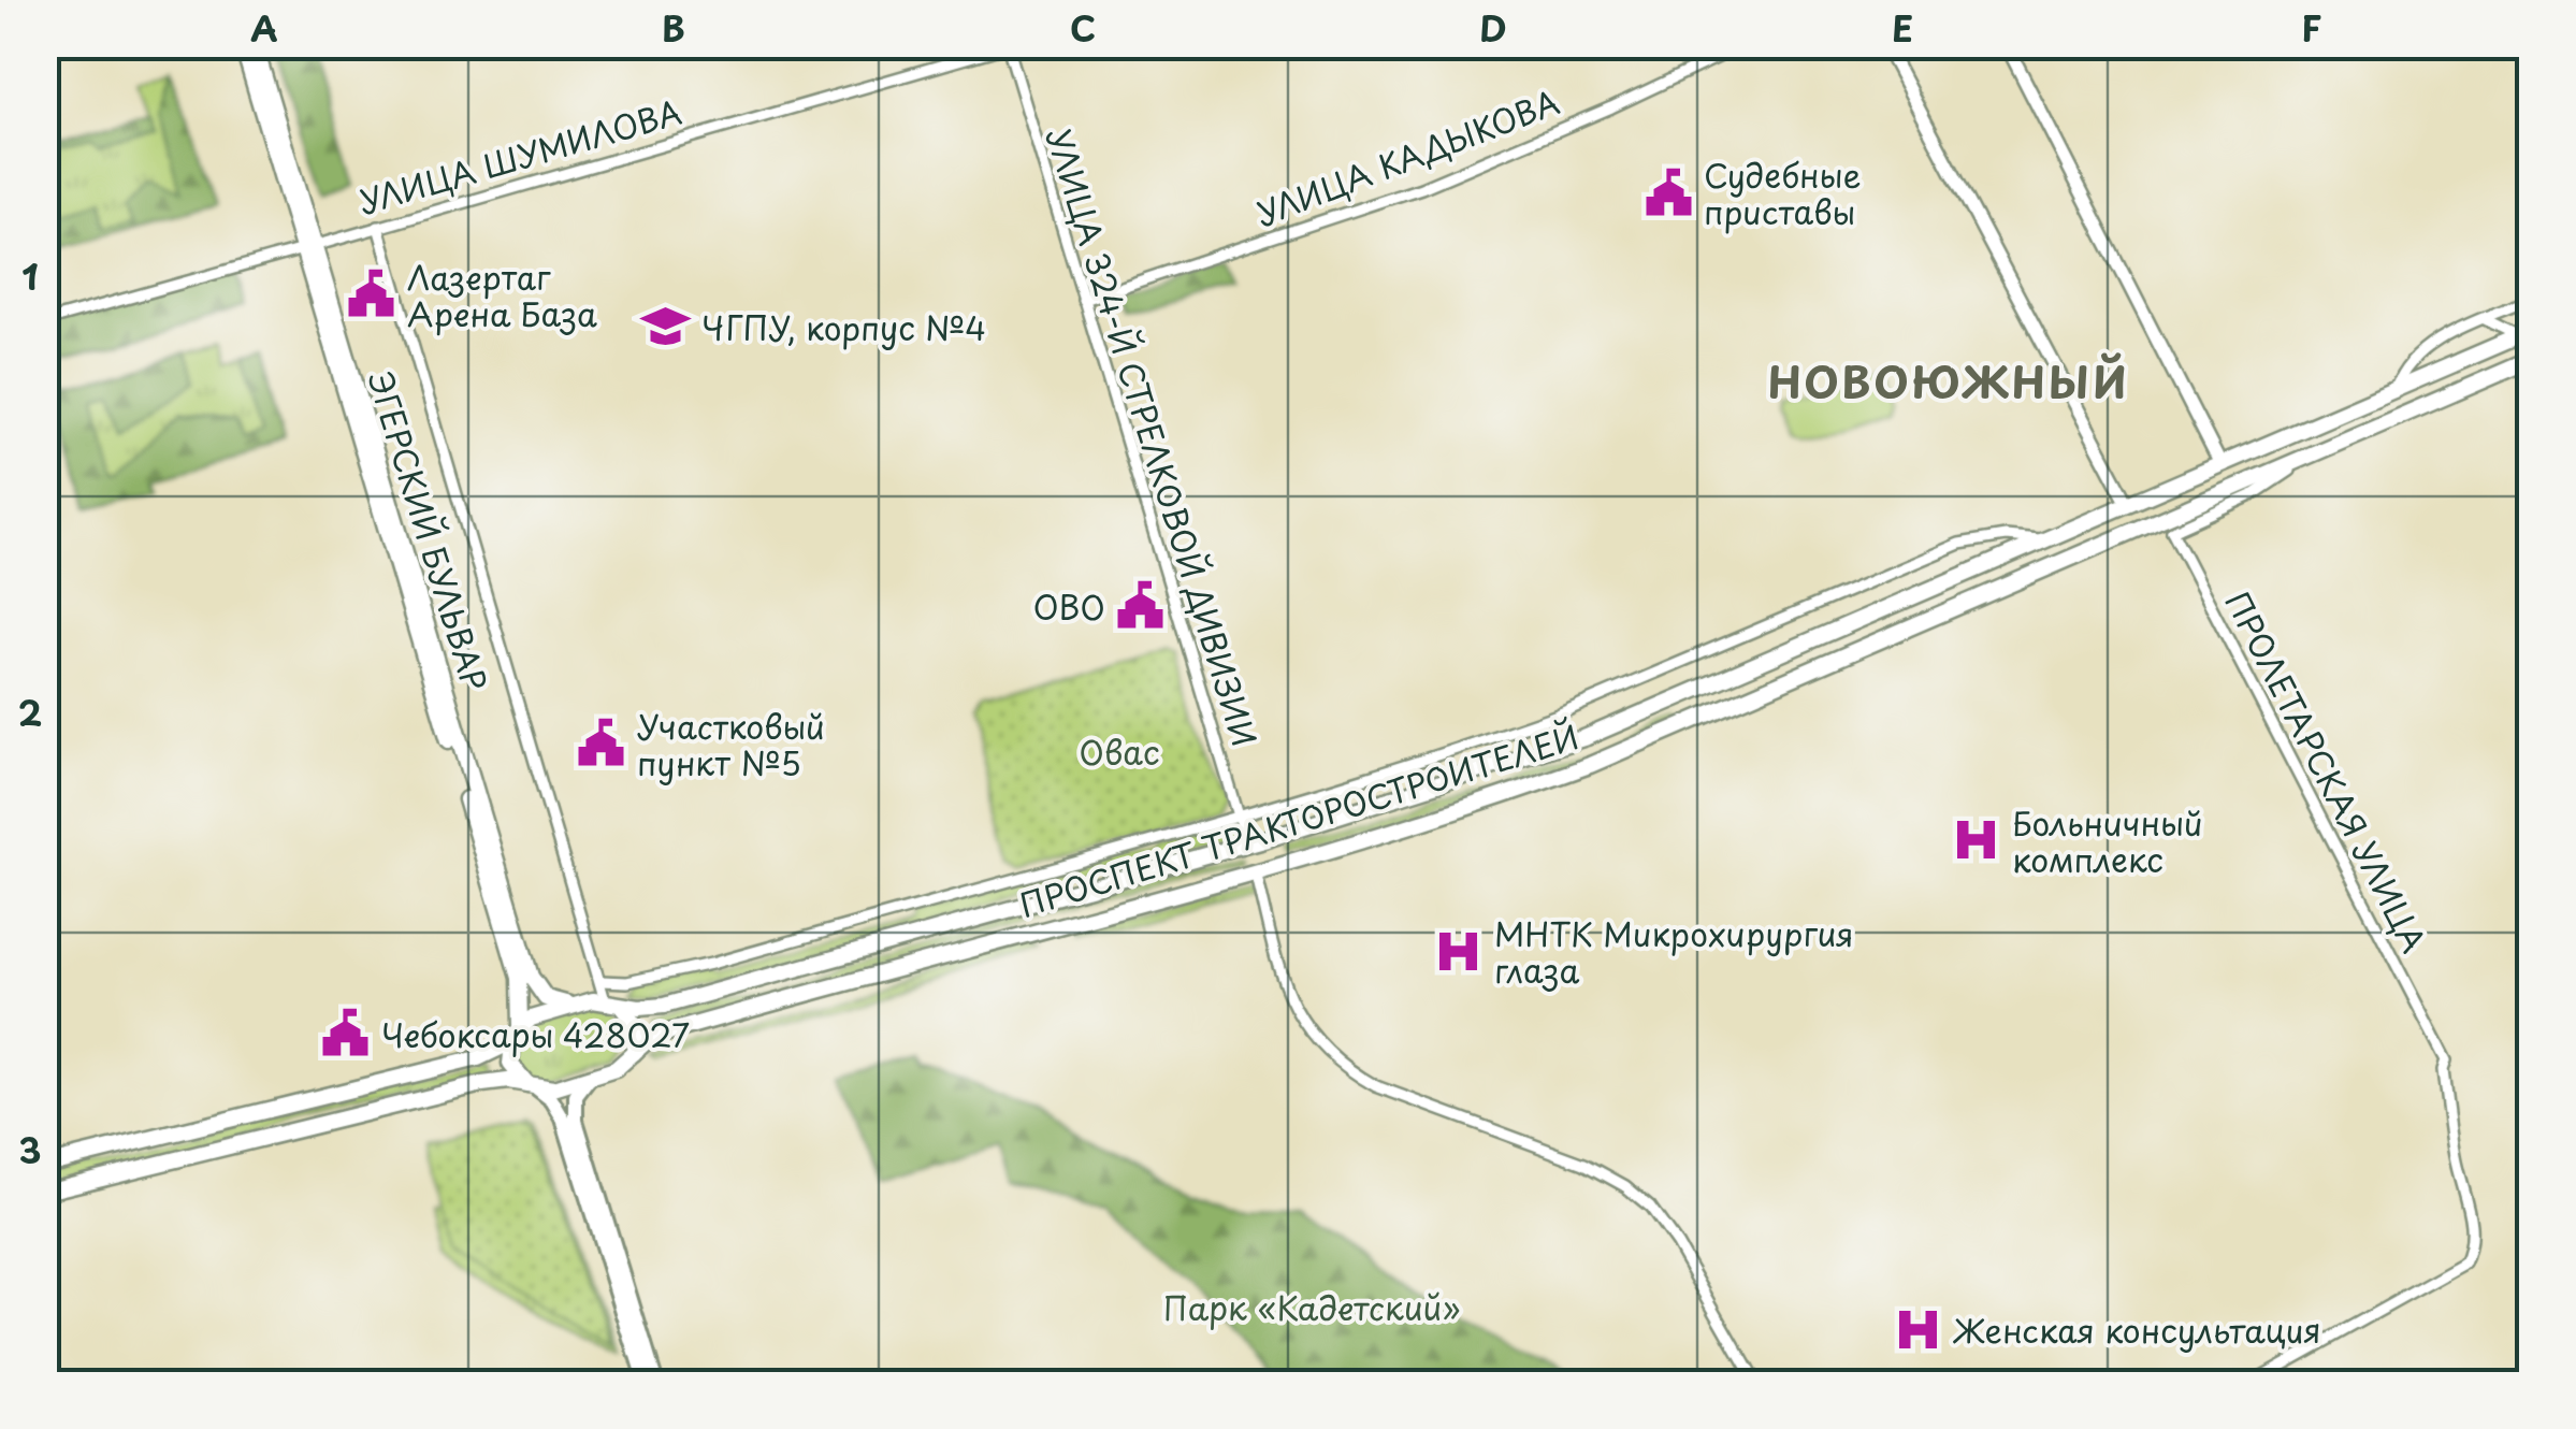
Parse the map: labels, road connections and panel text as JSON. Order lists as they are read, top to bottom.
{
  "streets": {
    "main road": ["ЭГЕРСКИЙ БУЛЬВАР", "ПРОСПЕКТ ТРАКТОРОСТРОИТЕЛЕЙ"],
    "street": [
      "УЛИЦА ШУМИЛОВА",
      "УЛИЦА КАДЫКОВА",
      "УЛИЦА 324-Й СТРЕЛКОВОЙ ДИВИЗИИ",
      "ПРОЛЕТАРСКАЯ УЛИЦА"
    ]
  },
  "crossings": [
    ["УЛИЦА ШУМИЛОВА", "УЛИЦА 324-Й СТРЕЛКОВОЙ ДИВИЗИИ"],
    ["УЛИЦА ШУМИЛОВА", "ЭГЕРСКИЙ БУЛЬВАР"],
    ["УЛИЦА КАДЫКОВА", "УЛИЦА 324-Й СТРЕЛКОВОЙ ДИВИЗИИ"],
    ["УЛИЦА 324-Й СТРЕЛКОВОЙ ДИВИЗИИ", "ПРОСПЕКТ ТРАКТОРОСТРОИТЕЛЕЙ"],
    ["ЭГЕРСКИЙ БУЛЬВАР", "ПРОСПЕКТ ТРАКТОРОСТРОИТЕЛЕЙ"]
  ],
  "districts": ["НОВОЮЖНЫЙ"],
  "parks": ["Овас", "Парк «Кадетский»"],
  "places": {
    "public building": [
      "Судебные приставы",
      "Лазертаг Арена База",
      "ОВО",
      "Участковый пункт №5",
      "Чебоксары 428027"
    ],
    "school or university": ["ЧГПУ, корпус №4"],
    "hospital": ["Больничный комплекс", "МНТК Микрохирургия глаза", "Женская консультация"]
  },
  "grid": {
    "columns": [
      "A",
      "B",
      "C",
      "D",
      "E",
      "F"
    ],
    "rows": ["1", "2", "3"]
  }
}
